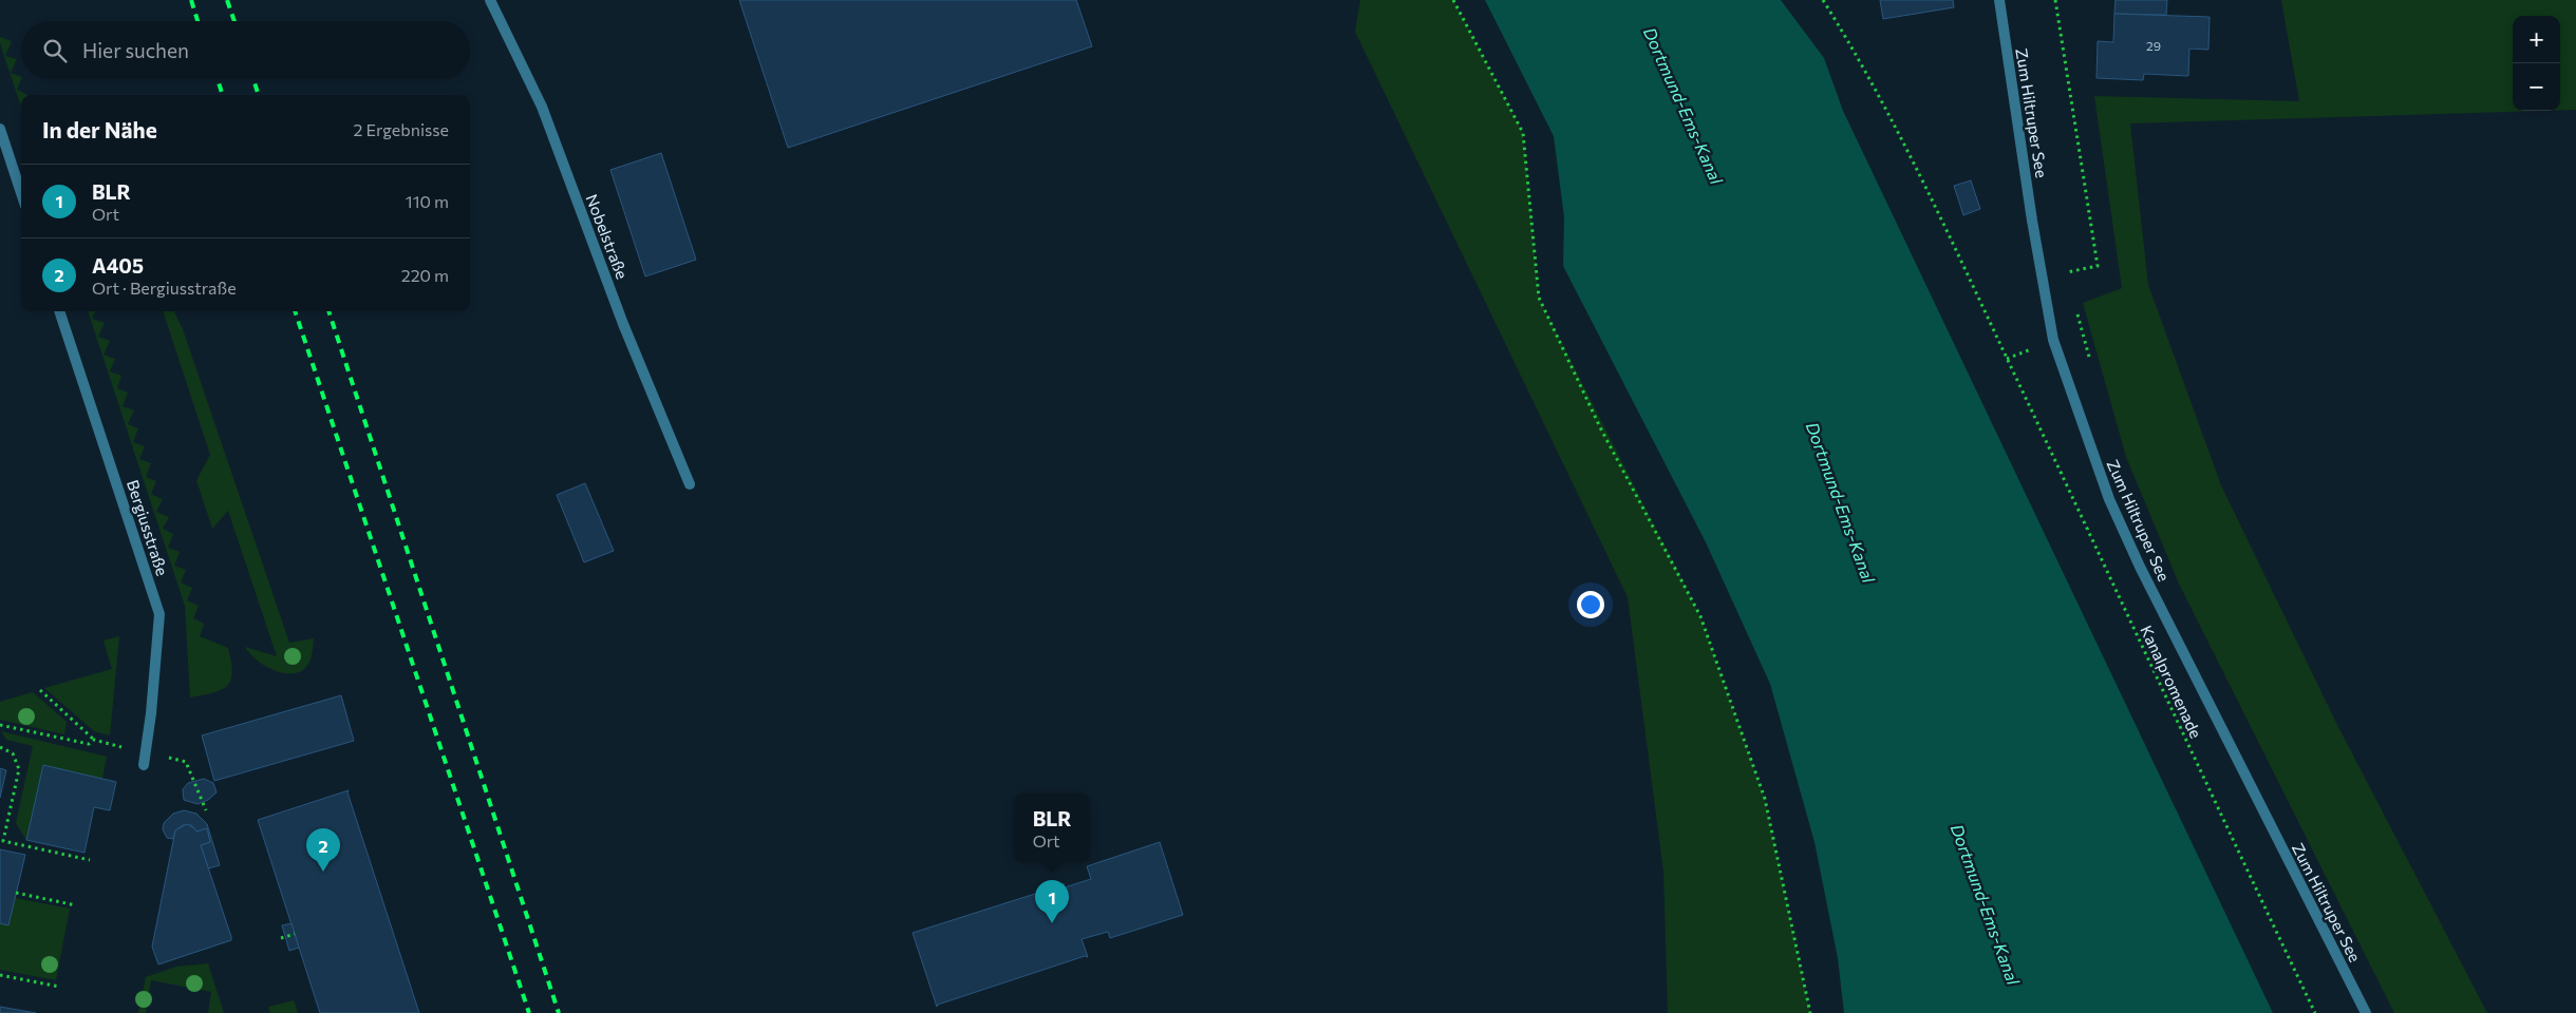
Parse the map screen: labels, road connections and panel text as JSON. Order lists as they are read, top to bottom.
{
  "streets": {
    "street": ["Zum Hiltruper See", "Nobelstraße", "Bergiusstraße"],
    "path": ["Kanalpromenade"]
  },
  "water": ["Dortmund-Ems-Kanal"],
  "house_numbers": ["29"],
  "page": {
    "map_buttons": ["+", "−"],
    "search": "Hier suchen",
    "heading": ["In der Nähe", "2 Ergebnisse"],
    "list": [
      {
        "mark": "1",
        "name": "BLR",
        "note": "Ort",
        "value": "110 m"
      },
      {
        "mark": "2",
        "name": "A405",
        "note": "Ort · Bergiusstraße",
        "value": "220 m"
      }
    ],
    "popup": ["BLR", "Ort"],
    "pins": ["2", "1"]
  }
}
